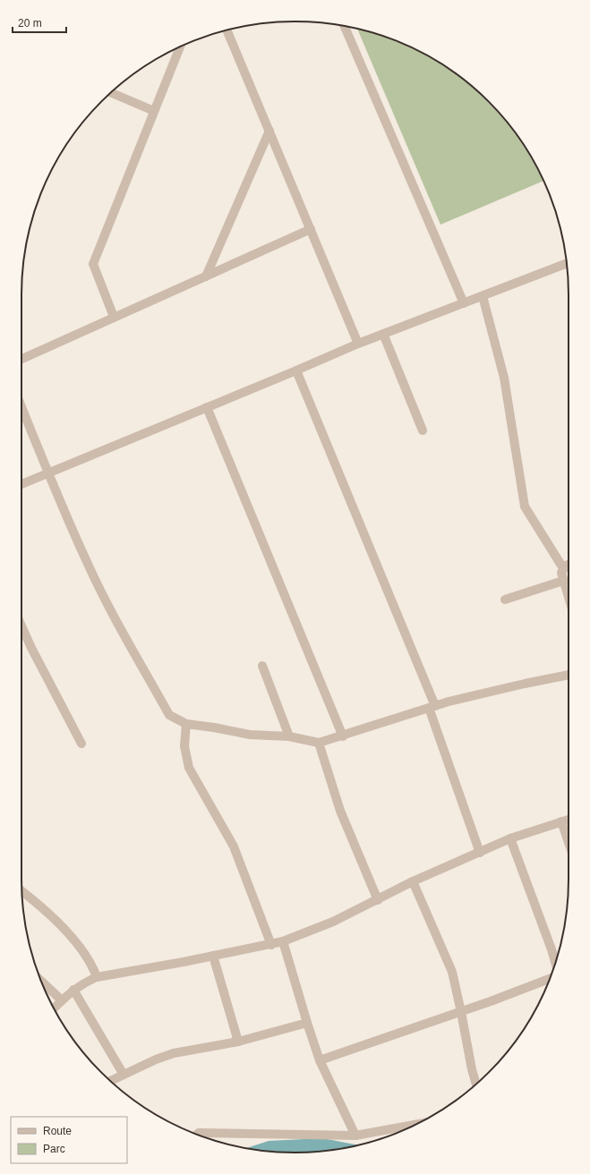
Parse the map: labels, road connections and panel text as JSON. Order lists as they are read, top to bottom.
{
  "legend": ["Route", "Parc"],
  "scale_bar": "20 m"
}
